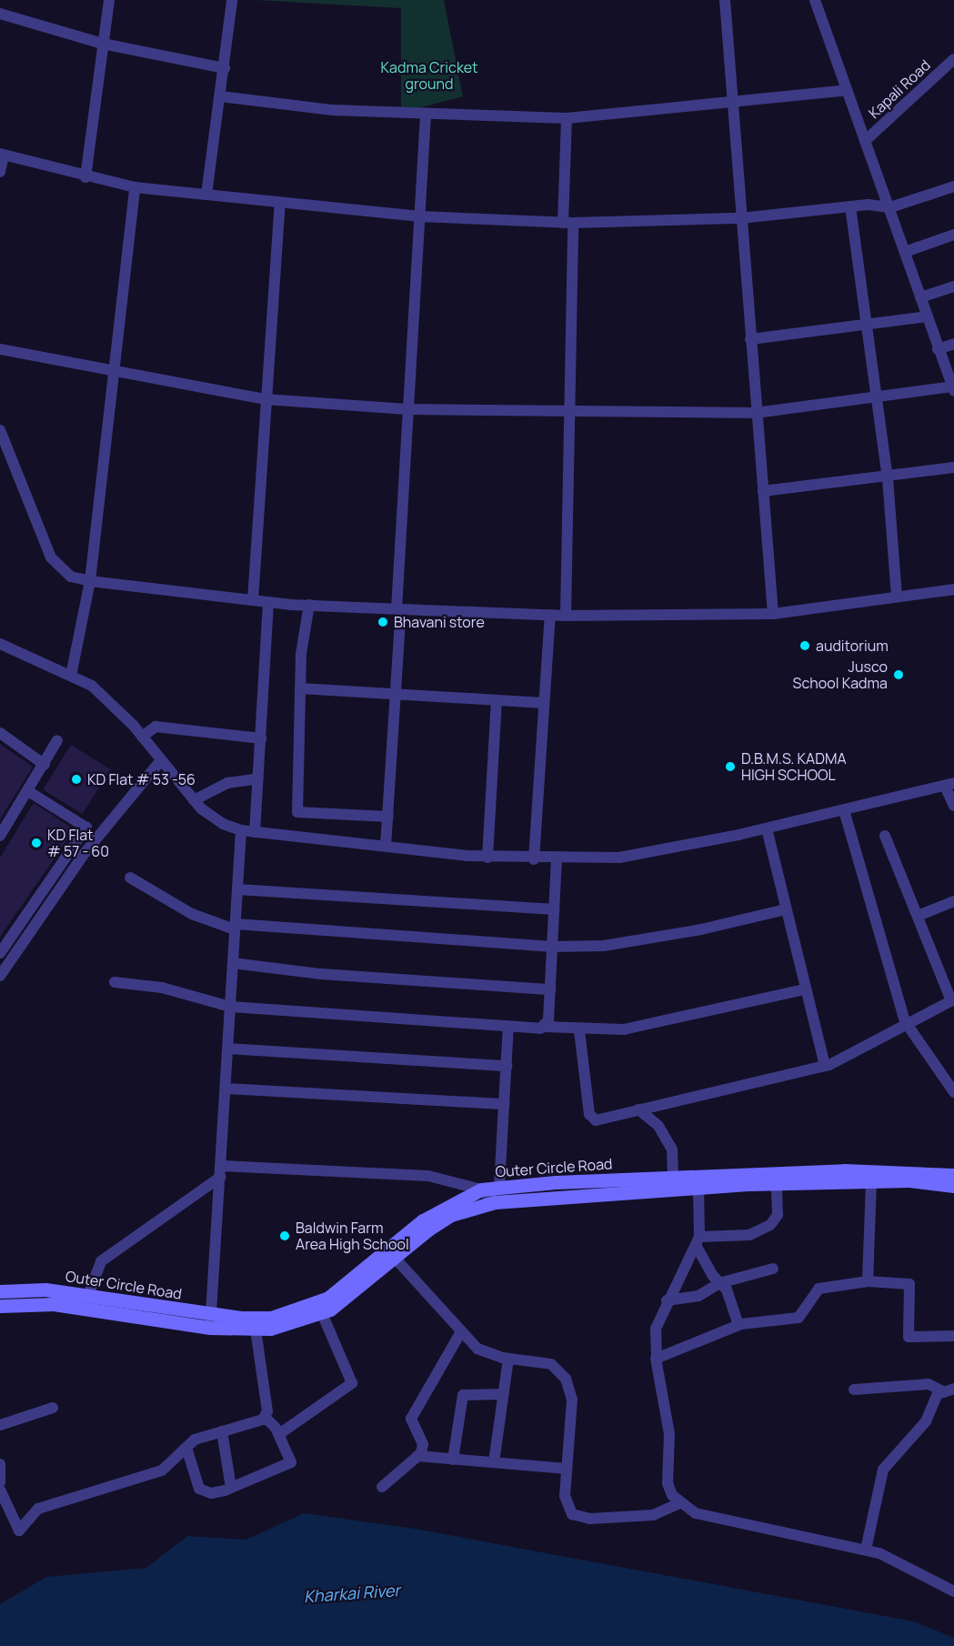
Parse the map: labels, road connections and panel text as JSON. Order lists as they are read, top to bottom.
{
  "streets": {
    "main road": ["Outer Circle Road"],
    "street": ["Kapali Road"]
  },
  "water": ["Kharkai River"],
  "parks": ["Kadma Cricket ground"],
  "places": [
    "Bhavani store",
    "auditorium",
    "Jusco School Kadma",
    "D.B.M.S. KADMA HIGH SCHOOL",
    "KD Flat # 53 -56",
    "KD Flat # 57 - 60",
    "Baldwin Farm Area High School"
  ]
}
